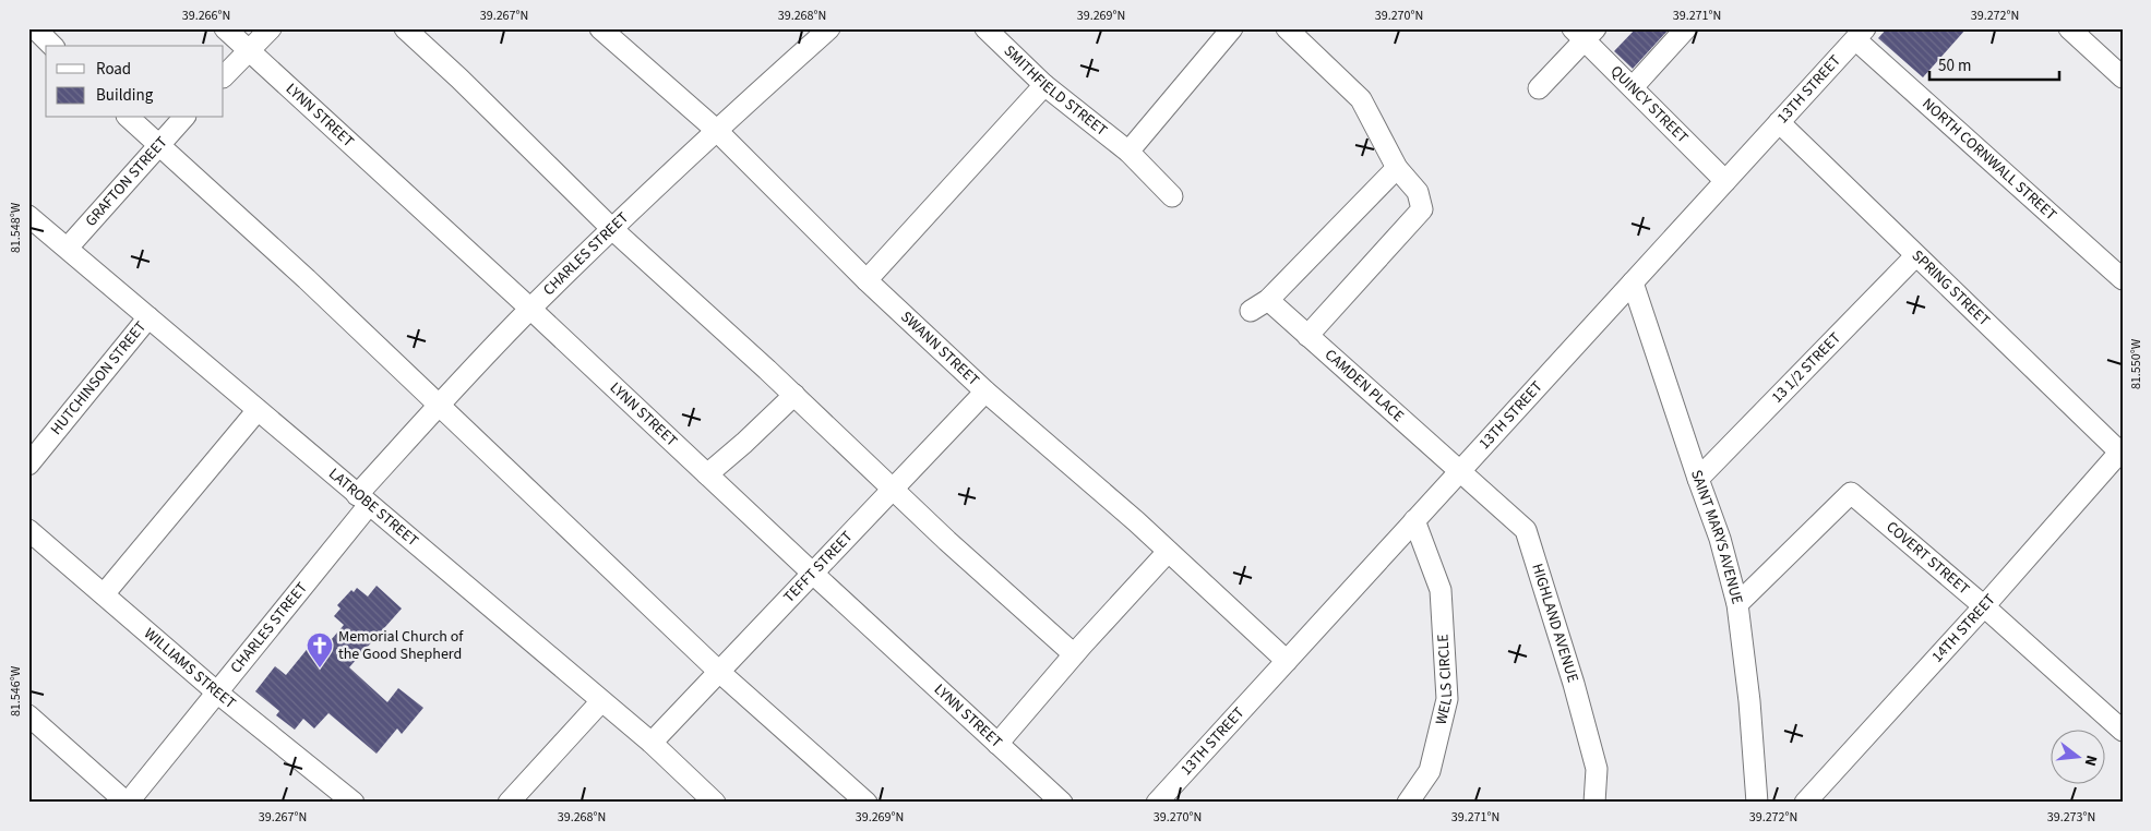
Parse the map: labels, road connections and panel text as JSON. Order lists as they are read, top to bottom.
{
  "streets": {
    "street": [
      "13TH STREET",
      "SMITHFIELD STREET",
      "QUINCY STREET",
      "LYNN STREET",
      "NORTH CORNWALL STREET",
      "GRAFTON STREET",
      "CHARLES STREET",
      "SPRING STREET",
      "SWANN STREET",
      "13 1/2 STREET",
      "HUTCHINSON STREET",
      "CAMDEN PLACE",
      "LATROBE STREET",
      "SAINT MARYS AVENUE",
      "COVERT STREET",
      "TEFFT STREET",
      "HIGHLAND AVENUE",
      "14TH STREET",
      "WILLIAMS STREET",
      "WELLS CIRCLE"
    ]
  },
  "crossings": [
    ["13TH STREET", "QUINCY STREET"],
    ["13TH STREET", "NORTH CORNWALL STREET"],
    ["13TH STREET", "SPRING STREET"],
    ["13TH STREET", "SWANN STREET"],
    ["13TH STREET", "CAMDEN PLACE"],
    ["13TH STREET", "SAINT MARYS AVENUE"],
    ["13TH STREET", "HIGHLAND AVENUE"],
    ["13TH STREET", "WELLS CIRCLE"],
    ["LYNN STREET", "CHARLES STREET"],
    ["LYNN STREET", "TEFFT STREET"],
    ["GRAFTON STREET", "LATROBE STREET"],
    ["CHARLES STREET", "SWANN STREET"],
    ["CHARLES STREET", "LATROBE STREET"],
    ["CHARLES STREET", "WILLIAMS STREET"],
    ["SPRING STREET", "13 1/2 STREET"],
    ["SPRING STREET", "14TH STREET"],
    ["SWANN STREET", "TEFFT STREET"],
    ["13 1/2 STREET", "SAINT MARYS AVENUE"],
    ["HUTCHINSON STREET", "LATROBE STREET"],
    ["CAMDEN PLACE", "HIGHLAND AVENUE"],
    ["LATROBE STREET", "TEFFT STREET"],
    ["SAINT MARYS AVENUE", "COVERT STREET"],
    ["COVERT STREET", "14TH STREET"]
  ],
  "places": {
    "church": ["Memorial Church of the Good Shepherd"]
  },
  "legend": ["Road", "Building"],
  "scale_bar": "50 m",
  "north": "right",
  "coordinates": [
    "39.266°N",
    "39.267°N",
    "39.268°N",
    "39.269°N",
    "39.270°N",
    "39.271°N",
    "39.272°N",
    "81.548°W",
    "81.550°W",
    "81.546°W",
    "39.273°N"
  ]
}
